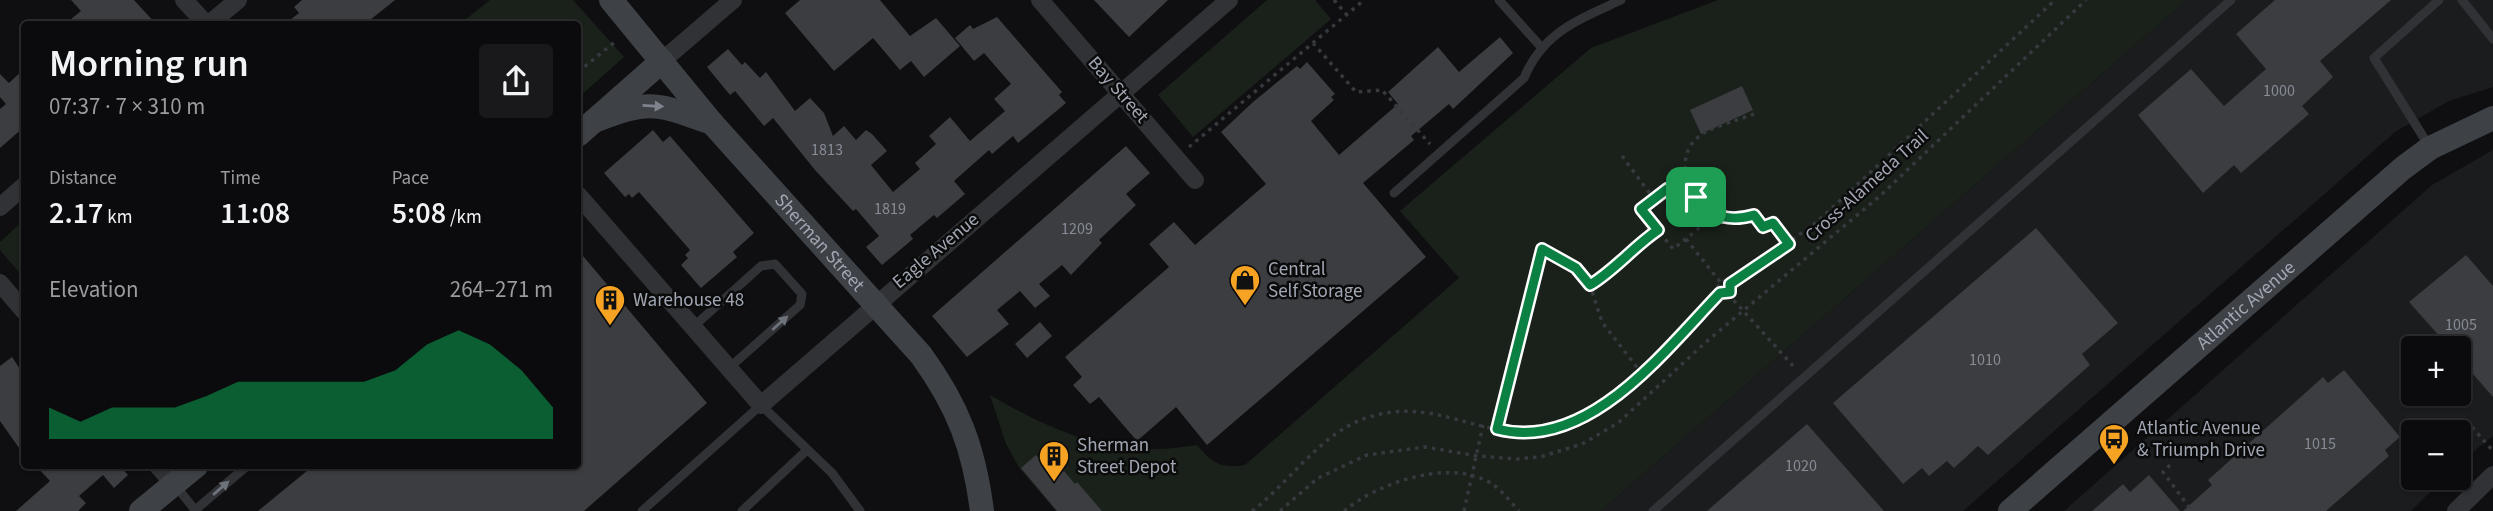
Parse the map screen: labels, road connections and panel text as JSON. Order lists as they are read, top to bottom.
{
  "streets": {
    "street": [
      "Bay Street",
      "Sherman Street",
      "Eagle Avenue",
      "Atlantic Avenue"
    ],
    "path": ["Cross-Alameda Trail"]
  },
  "crossings": [
    ["Bay Street", "Eagle Avenue"],
    ["Sherman Street", "Eagle Avenue"]
  ],
  "places": {
    "shop": ["Central Self Storage"],
    "building": ["Warehouse 48", "Sherman Street Depot"],
    "bus stop": ["Atlantic Avenue & Triumph Drive"]
  },
  "house_numbers": [
    "1000",
    "1813",
    "1819",
    "1209",
    "1005",
    "1010",
    "1015",
    "1020"
  ],
  "page": {
    "heading": ["Morning run", "07:37 · 7 × 310 m"],
    "stats": [
      ["Distance", "2.17 km"],
      ["Time", "11:08"],
      ["Pace", "5:08 /km"]
    ],
    "chart": ["Elevation", "264–271 m"],
    "map_buttons": ["+", "−"]
  }
}
